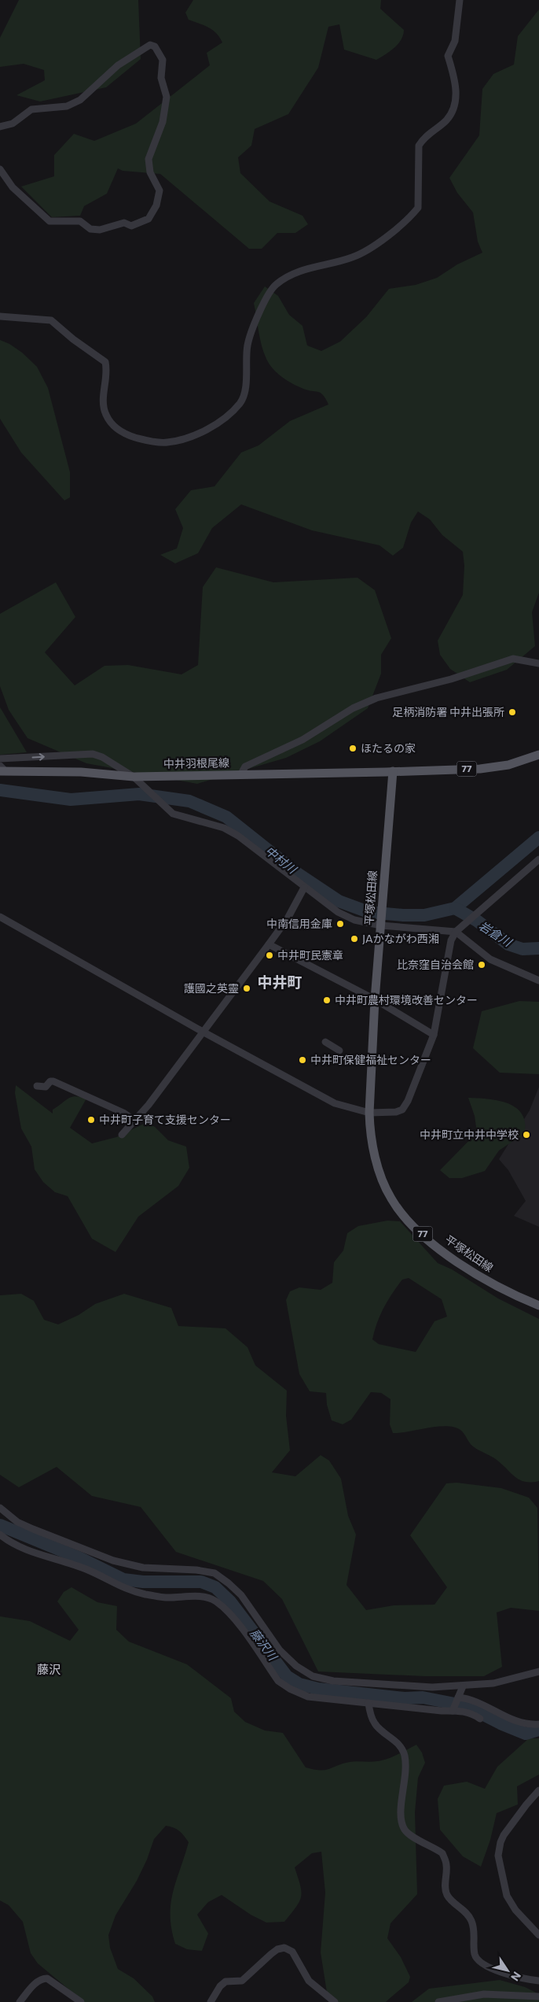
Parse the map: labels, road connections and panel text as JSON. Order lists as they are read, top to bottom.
{
  "streets": {
    "main road": ["中井羽根尾線", "77", "平塚松田線"]
  },
  "crossings": [
    ["中井羽根尾線", "77"],
    ["中井羽根尾線", "平塚松田線"],
    ["77", "平塚松田線"]
  ],
  "districts": ["中井町", "藤沢"],
  "water": ["中村川", "岩倉川", "藤沢川"],
  "places": [
    "足柄消防署 中井出張所",
    "ほたるの家",
    "中南信用金庫",
    "JAかながわ西湘",
    "中井町民憲章",
    "比奈窪自治会館",
    "護國之英靈",
    "中井町農村環境改善センター",
    "中井町保健福祉センター",
    "中井町子育て支援センター",
    "中井町立中井中学校"
  ],
  "north": "bottom right"
}
